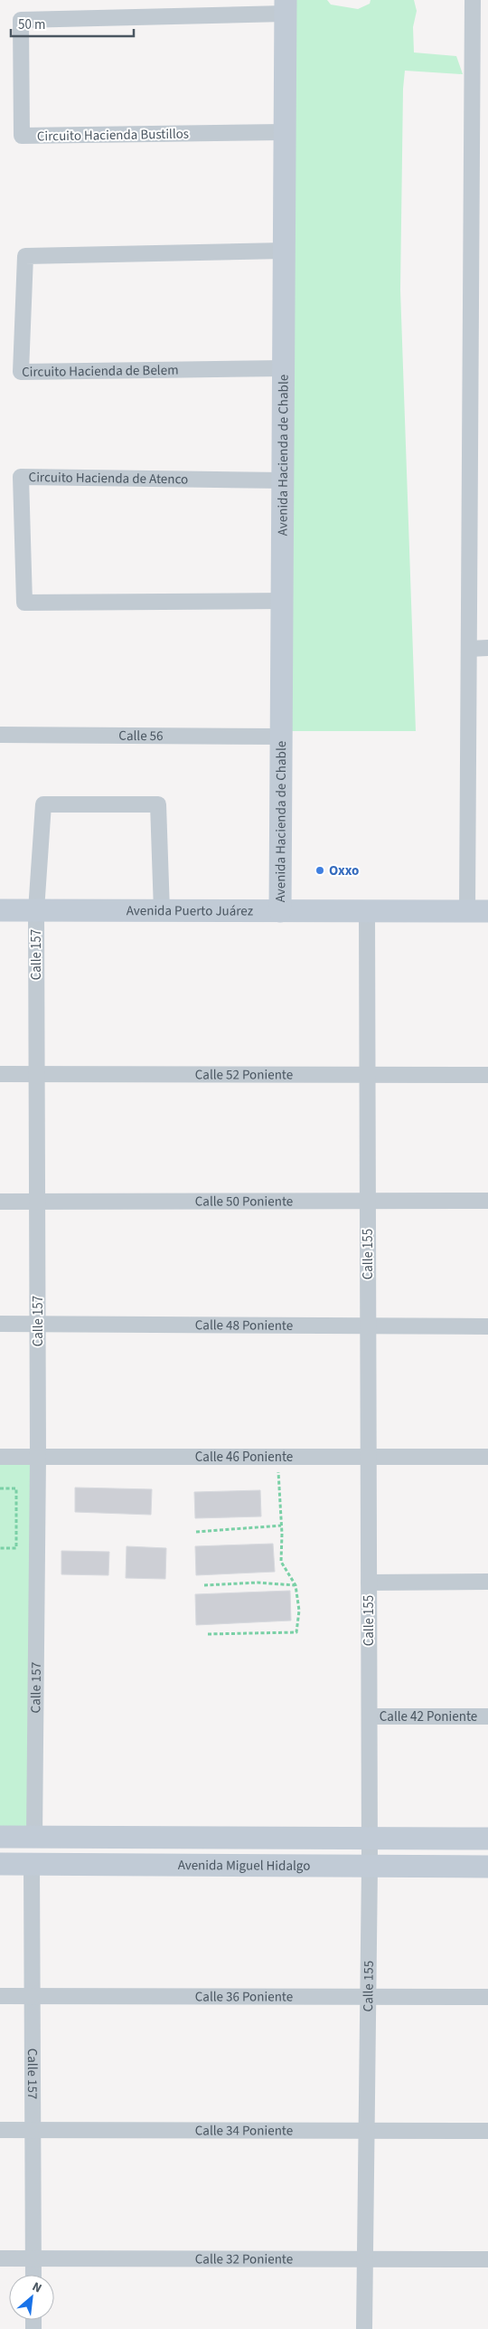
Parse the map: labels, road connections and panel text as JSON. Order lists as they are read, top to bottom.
{
  "streets": {
    "street": [
      "Circuito Hacienda Bustillos",
      "Circuito Hacienda de Belem",
      "Avenida Hacienda de Chable",
      "Circuito Hacienda de Atenco",
      "Calle 56",
      "Avenida Puerto Juárez",
      "Calle 157",
      "Calle 52 Poniente",
      "Calle 50 Poniente",
      "Calle 155",
      "Calle 48 Poniente",
      "Calle 46 Poniente",
      "Calle 42 Poniente",
      "Avenida Miguel Hidalgo",
      "Calle 36 Poniente",
      "Calle 34 Poniente",
      "Calle 32 Poniente"
    ]
  },
  "crossings": [
    ["Circuito Hacienda Bustillos", "Avenida Hacienda de Chable"],
    ["Circuito Hacienda de Belem", "Avenida Hacienda de Chable"],
    ["Avenida Hacienda de Chable", "Circuito Hacienda de Atenco"],
    ["Avenida Hacienda de Chable", "Calle 56"],
    ["Avenida Hacienda de Chable", "Avenida Puerto Juárez"],
    ["Avenida Puerto Juárez", "Calle 157"],
    ["Avenida Puerto Juárez", "Calle 155"],
    ["Calle 157", "Calle 52 Poniente"],
    ["Calle 157", "Calle 50 Poniente"],
    ["Calle 157", "Calle 48 Poniente"],
    ["Calle 157", "Calle 46 Poniente"],
    ["Calle 157", "Avenida Miguel Hidalgo"],
    ["Calle 157", "Calle 36 Poniente"],
    ["Calle 157", "Calle 34 Poniente"],
    ["Calle 157", "Calle 32 Poniente"],
    ["Calle 52 Poniente", "Calle 155"],
    ["Calle 50 Poniente", "Calle 155"],
    ["Calle 155", "Calle 48 Poniente"],
    ["Calle 155", "Calle 46 Poniente"],
    ["Calle 155", "Calle 42 Poniente"],
    ["Calle 155", "Avenida Miguel Hidalgo"],
    ["Calle 155", "Calle 36 Poniente"],
    ["Calle 155", "Calle 34 Poniente"],
    ["Calle 155", "Calle 32 Poniente"]
  ],
  "places": ["Oxxo"],
  "scale_bar": "50 m",
  "north": "top right"
}
